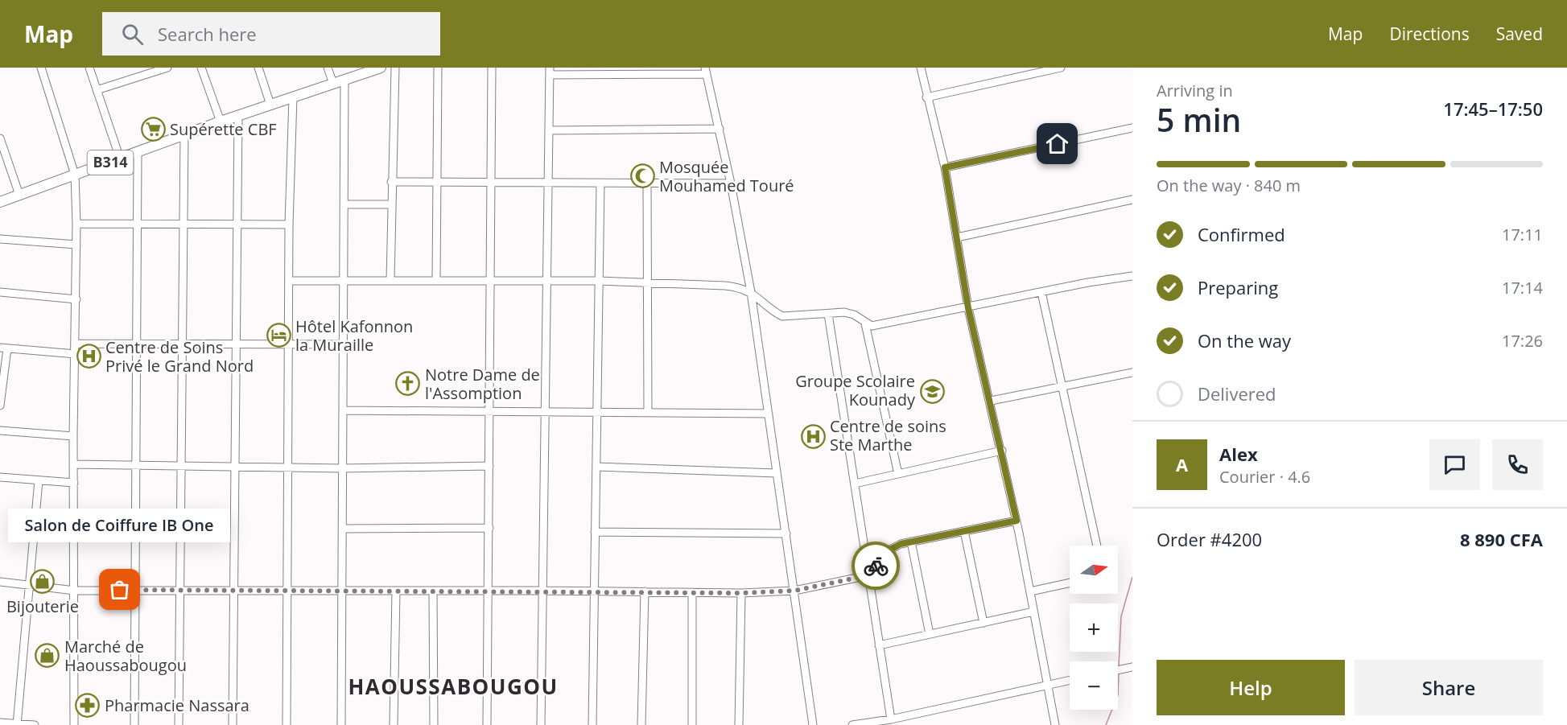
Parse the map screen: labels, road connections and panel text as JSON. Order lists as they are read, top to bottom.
{
  "streets": {
    "main road": ["B314"]
  },
  "districts": ["HAOUSSABOUGOU"],
  "places": {
    "supermarket": ["Supérette CBF"],
    "mosque": ["Mosquée Mouhamed Touré"],
    "hotel": ["Hôtel Kafonnon la Muraille"],
    "hospital": ["Centre de Soins Privé le Grand Nord", "Centre de soins Ste Marthe"],
    "church": ["Notre Dame de l'Assomption"],
    "school or university": ["Groupe Scolaire Kounady"],
    "shop": ["Bijouterie", "Marché de Haoussabougou"],
    "other": ["Salon de Coiffure IB One"],
    "pharmacy": ["Pharmacie Nassara"]
  },
  "north": "right",
  "page": {
    "header": "Map",
    "search": "Search here",
    "nav": ["Map", "Directions", "Saved"],
    "heading": ["5 min", "Arriving in", "17:45–17:50"],
    "panel": [
      "Alex",
      "Courier · 4.6",
      "Order #4200",
      "8 890 CFA"
    ],
    "bar": "On the way · 840 m",
    "list": [
      ["Confirmed", "17:11"],
      ["Preparing", "17:14"],
      ["On the way", "17:26"],
      "Delivered"
    ],
    "round": "A",
    "bubble": "Salon de Coiffure IB One",
    "map_buttons": ["+", "−"],
    "buttons": ["Help", "Share"]
  }
}
